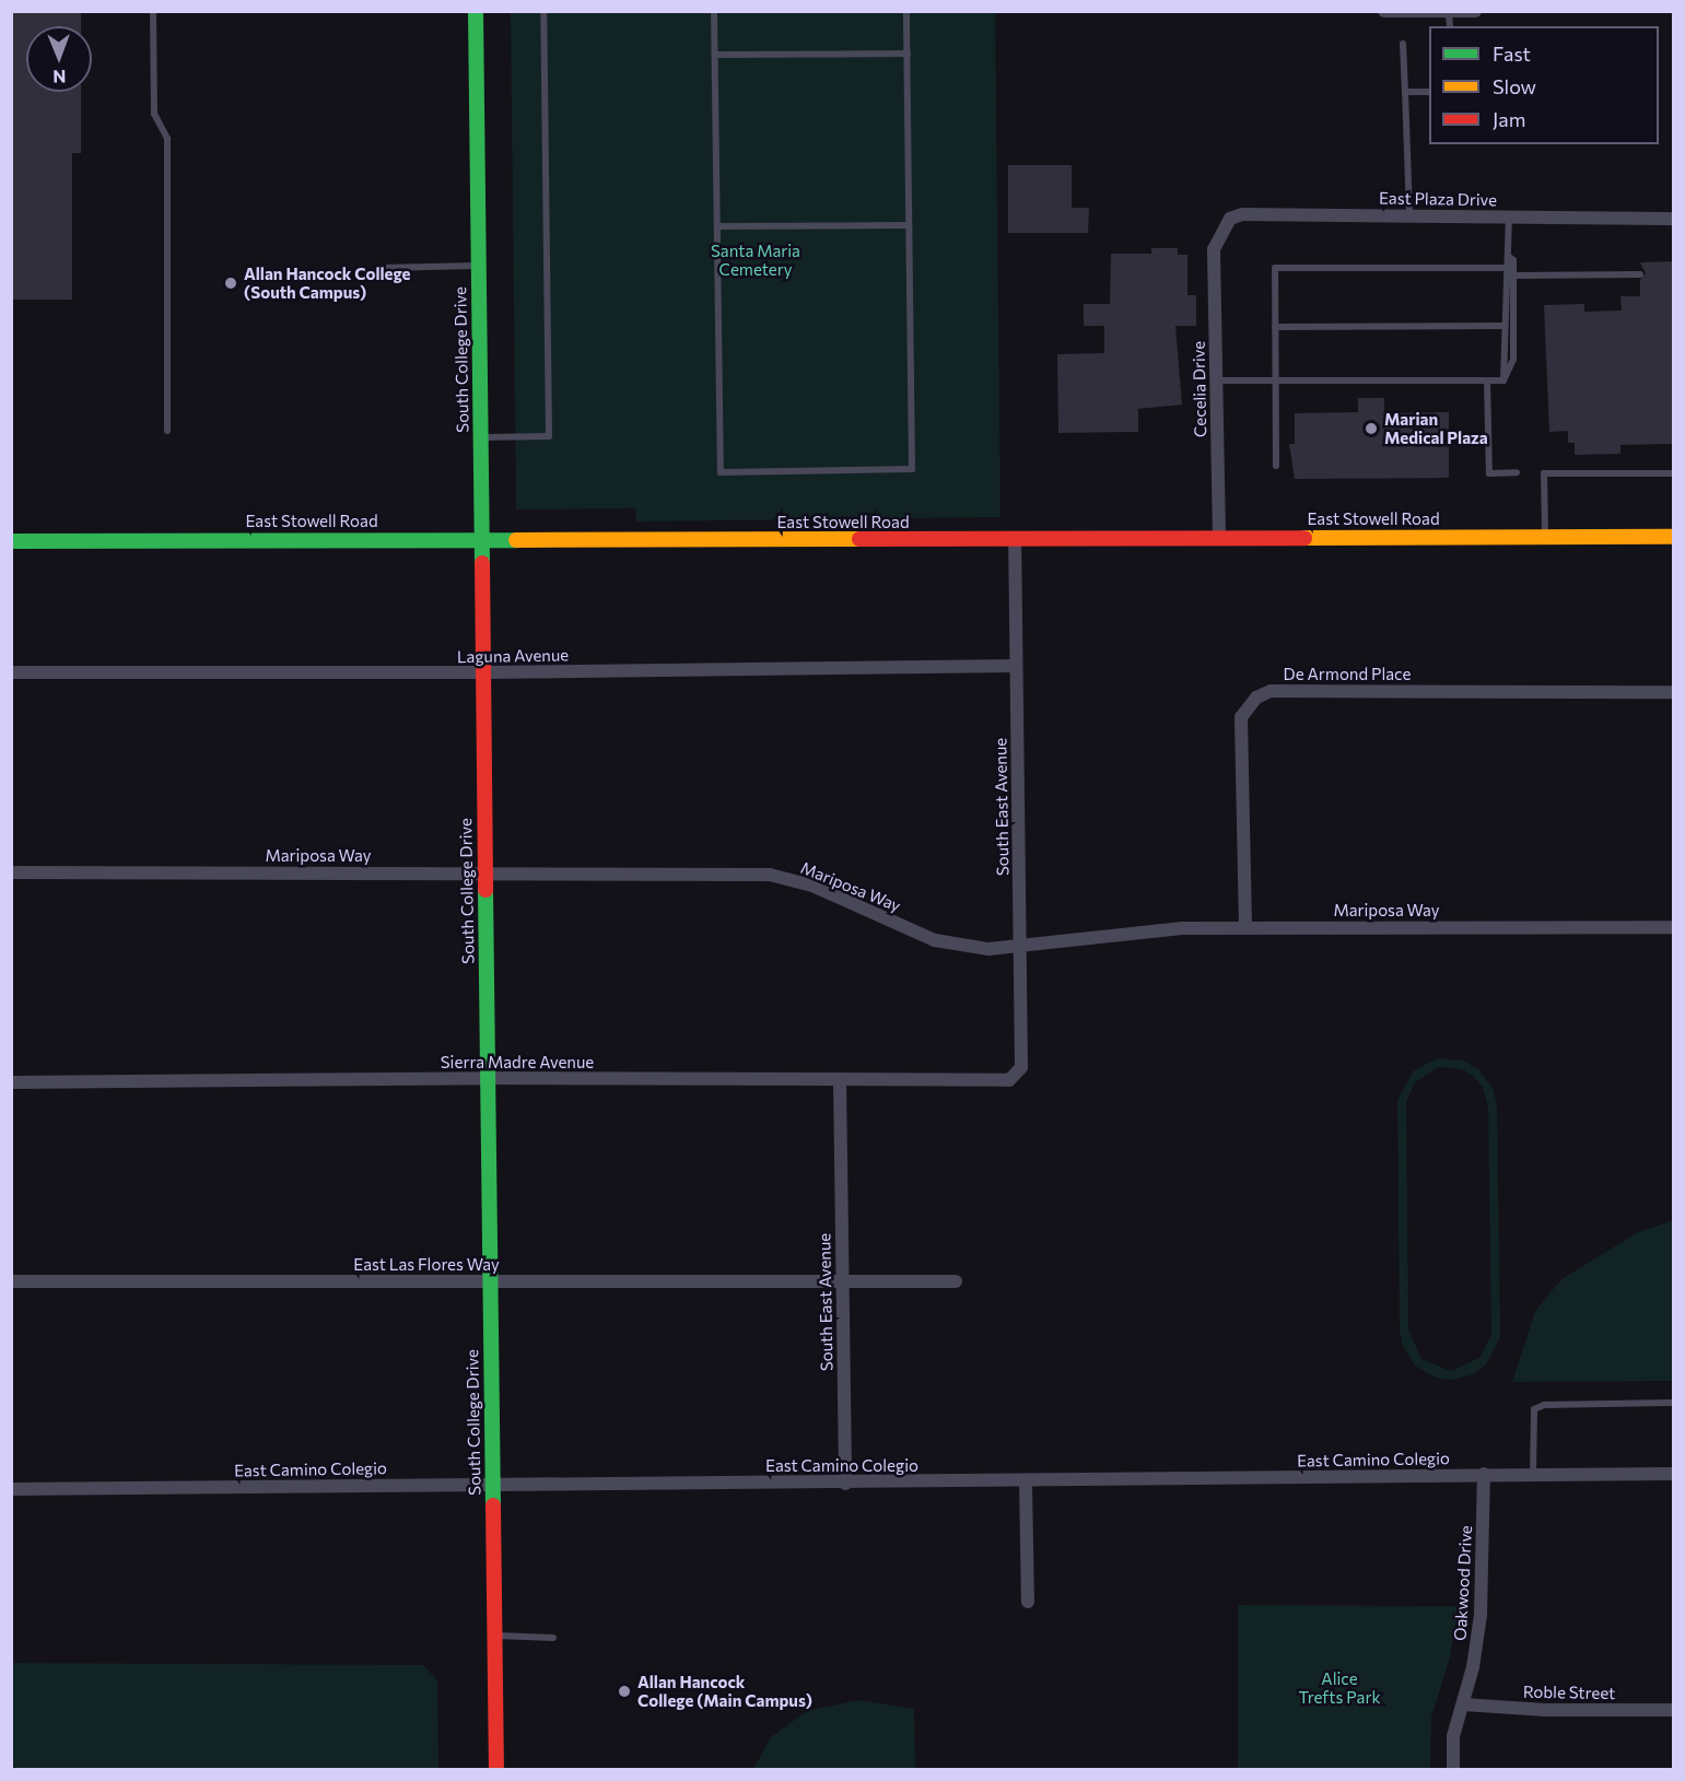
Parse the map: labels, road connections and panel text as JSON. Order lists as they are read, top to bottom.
{
  "streets": {
    "street": [
      "East Plaza Drive",
      "South College Drive",
      "Cecelia Drive",
      "East Stowell Road",
      "Laguna Avenue",
      "De Armond Place",
      "South East Avenue",
      "Mariposa Way",
      "Sierra Madre Avenue",
      "East Las Flores Way",
      "East Camino Colegio",
      "Oakwood Drive",
      "Roble Street"
    ]
  },
  "crossings": [
    ["East Plaza Drive", "Cecelia Drive"],
    ["South College Drive", "East Stowell Road"],
    ["South College Drive", "Laguna Avenue"],
    ["South College Drive", "Mariposa Way"],
    ["South College Drive", "Sierra Madre Avenue"],
    ["South College Drive", "East Las Flores Way"],
    ["South College Drive", "East Camino Colegio"],
    ["Cecelia Drive", "East Stowell Road"],
    ["East Stowell Road", "South East Avenue"],
    ["Laguna Avenue", "South East Avenue"],
    ["De Armond Place", "Mariposa Way"],
    ["South East Avenue", "Mariposa Way"],
    ["South East Avenue", "Sierra Madre Avenue"],
    ["South East Avenue", "East Las Flores Way"],
    ["South East Avenue", "East Camino Colegio"],
    ["East Camino Colegio", "Oakwood Drive"],
    ["Oakwood Drive", "Roble Street"]
  ],
  "parks": ["Santa Maria Cemetery", "Alice Trefts Park"],
  "places": ["Allan Hancock College (South Campus)", "Marian Medical Plaza", "Allan Hancock College (Main Campus)"],
  "legend": ["Fast", "Slow", "Jam"],
  "north": "bottom"
}
